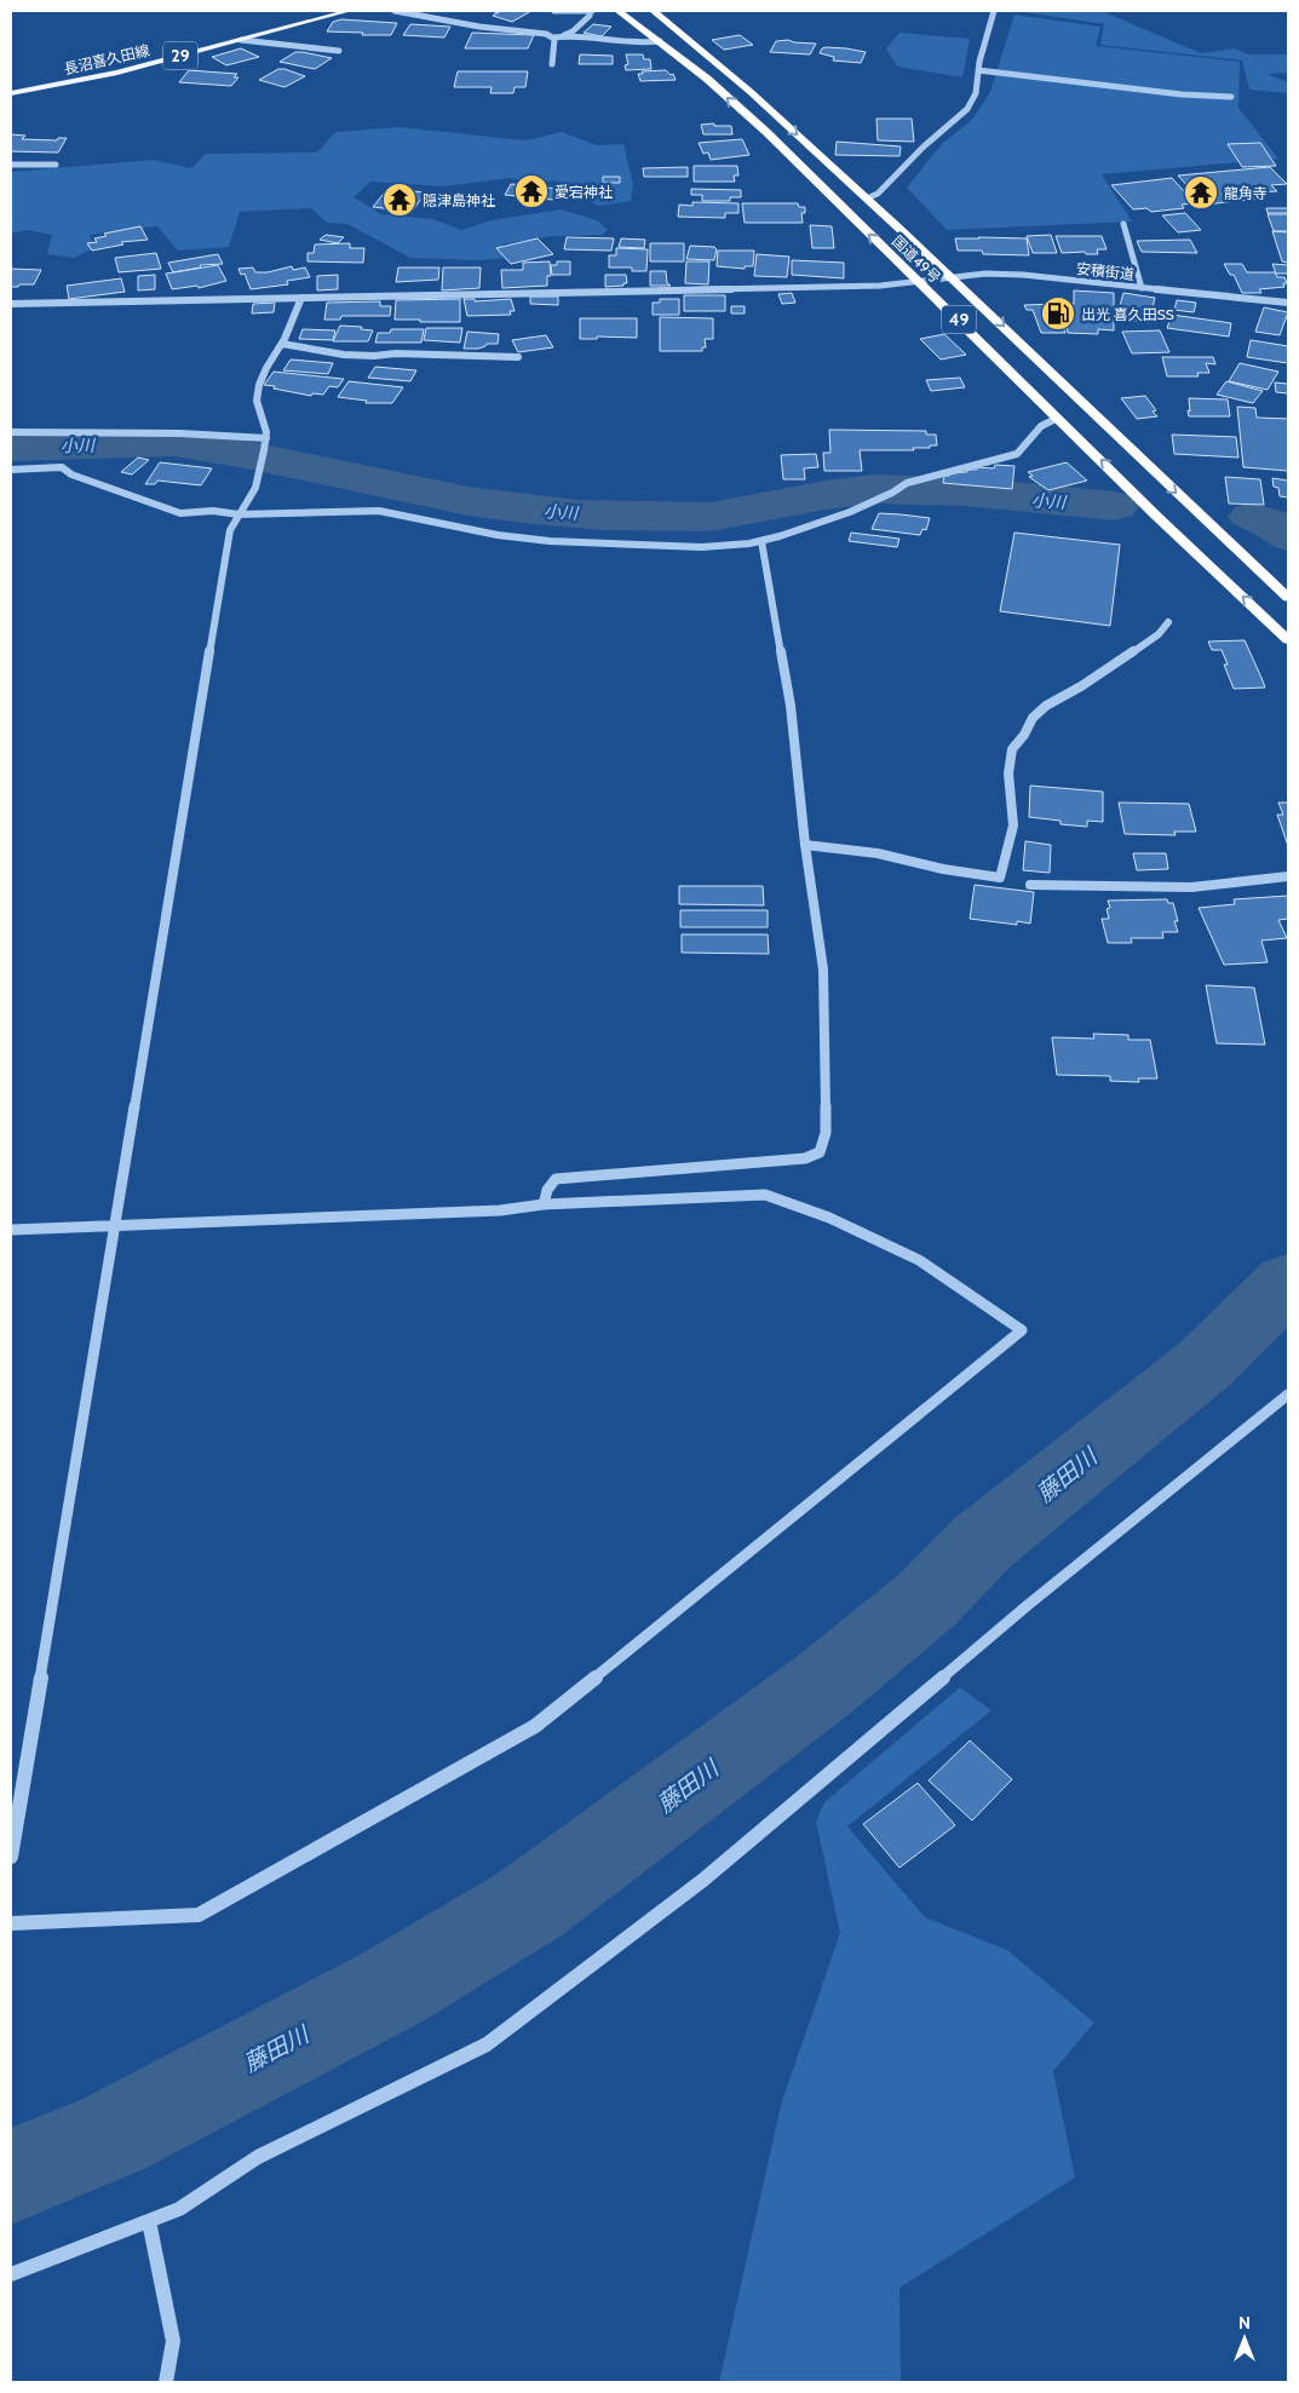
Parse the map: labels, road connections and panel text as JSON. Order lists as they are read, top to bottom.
{
  "streets": {
    "highway": ["国道49号", "49"],
    "main road": ["29", "長沼喜久田線"],
    "street": ["安積街道"]
  },
  "crossings": [
    ["国道49号", "安積街道"]
  ],
  "water": ["小川", "藤田川"],
  "places": {
    "temple": ["愛宕神社", "龍角寺", "隠津島神社"],
    "fuel station": ["出光 喜久田SS"]
  },
  "north": "top"
}
